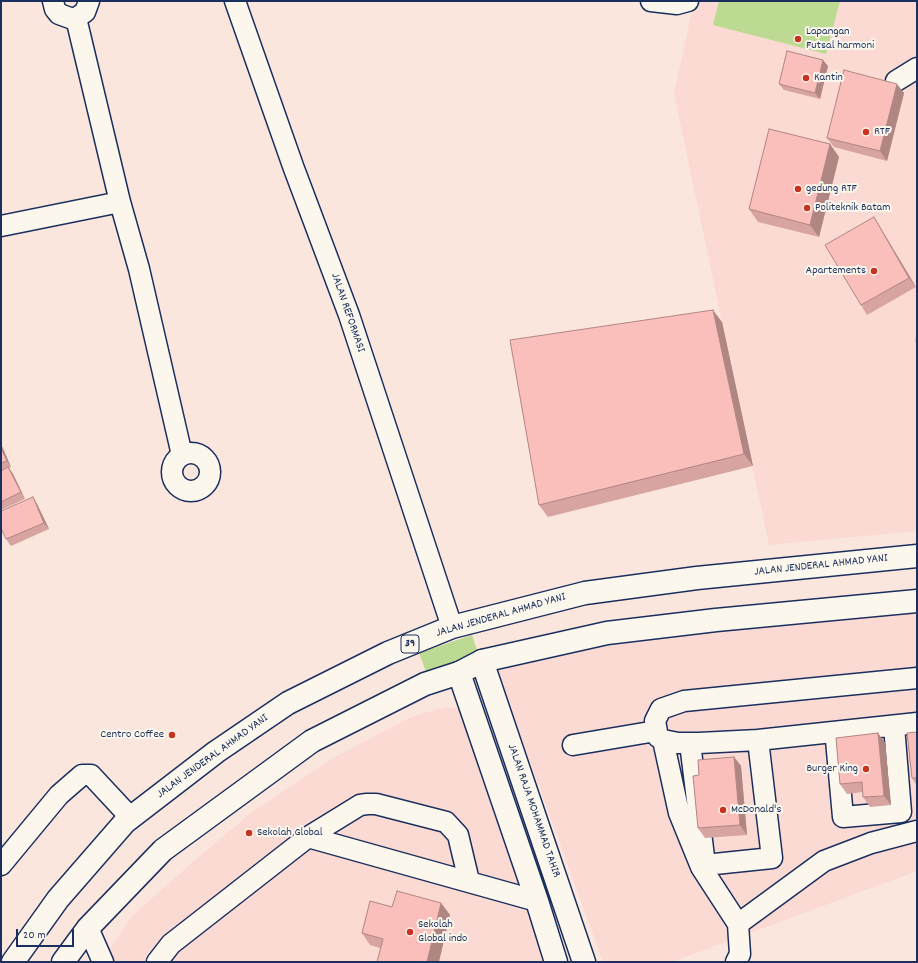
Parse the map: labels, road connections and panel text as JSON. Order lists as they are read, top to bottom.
{
  "streets": {
    "main road": ["JALAN JENDERAL AHMAD YANI", "39", "JALAN RAJA MOHAMMAD TAHIR"],
    "street": ["JALAN REFORMASI"]
  },
  "crossings": [
    ["JALAN REFORMASI", "JALAN JENDERAL AHMAD YANI"]
  ],
  "places": [
    "Lapangan Futsal harmoni",
    "Kantin",
    "RTF",
    "gedung RTF",
    "Politeknik Batam",
    "Apartements",
    "Centro Coffee",
    "Burger King",
    "McDonald's",
    "Sekolah Global",
    "Sekolah Global indo"
  ],
  "scale_bar": "20 m"
}
